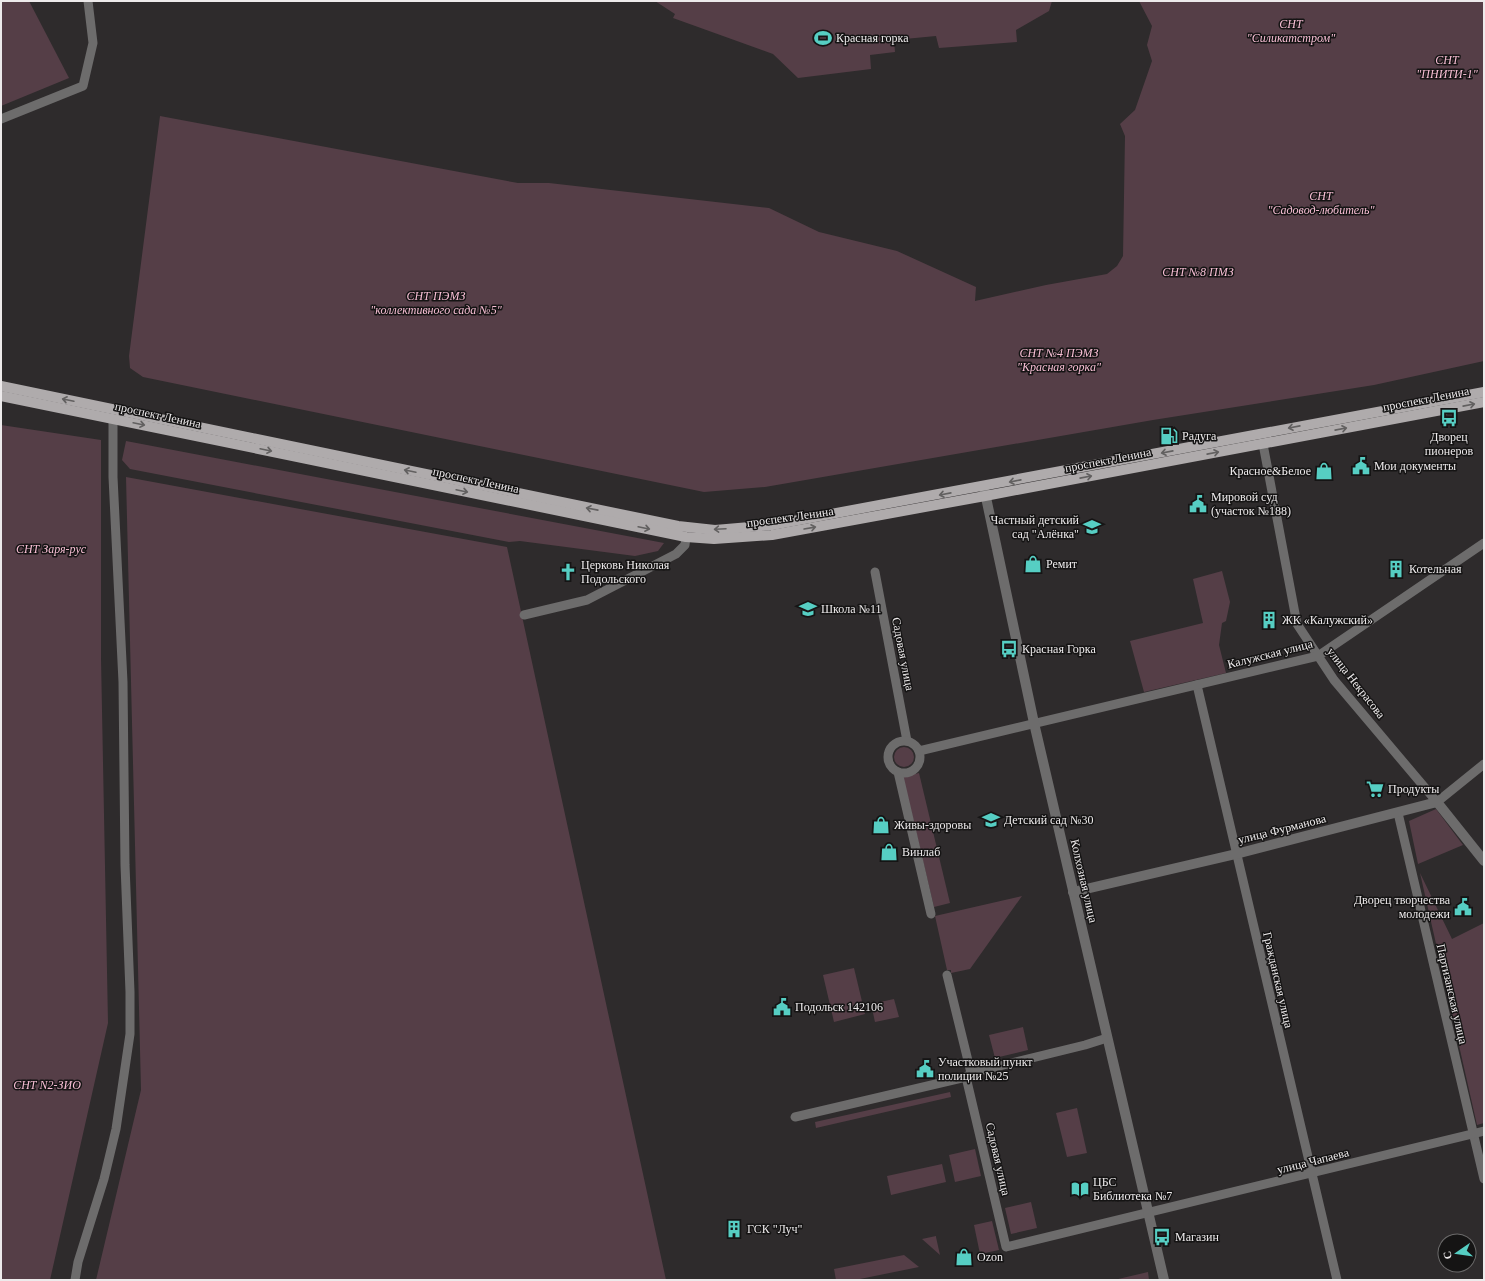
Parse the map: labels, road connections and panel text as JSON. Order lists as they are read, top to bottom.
{
  "streets": {
    "main road": ["проспект Ленина"],
    "street": [
      "Садовая улица",
      "Калужская улица",
      "улица Некрасова",
      "улица Фурманова",
      "Колхозная улица",
      "Гражданская улица",
      "Партизанская улица",
      "улица Чапаева"
    ]
  },
  "crossings": [
    ["проспект Ленина", "улица Некрасова"],
    ["проспект Ленина", "Колхозная улица"],
    ["Садовая улица", "Калужская улица"],
    ["Садовая улица", "улица Чапаева"],
    ["Калужская улица", "улица Некрасова"],
    ["Калужская улица", "Колхозная улица"],
    ["Калужская улица", "Гражданская улица"],
    ["улица Некрасова", "улица Фурманова"],
    ["улица Фурманова", "Колхозная улица"],
    ["улица Фурманова", "Гражданская улица"],
    ["улица Фурманова", "Партизанская улица"],
    ["Колхозная улица", "улица Чапаева"],
    ["Гражданская улица", "улица Чапаева"],
    ["Партизанская улица", "улица Чапаева"]
  ],
  "parks": [
    "СНТ \"Силикатстром\"",
    "СНТ \"ПНИТИ-1\"",
    "СНТ \"Садовод-любитель\"",
    "СНТ №8 ПМЗ",
    "СНТ ПЭМЗ \"коллективного сада №5\"",
    "СНТ №4 ПЭМЗ \"Красная горка\"",
    "СНТ Заря-рус",
    "СНТ N2-ЗИО"
  ],
  "places": {
    "sports": ["Красная горка"],
    "bus stop": ["Дворец пионеров", "Красная Горка", "Магазин"],
    "fuel station": ["Радуга"],
    "public building": [
      "Мои документы",
      "Мировой суд (участок №188)",
      "Дворец творчества молодежи",
      "Подольск 142106",
      "Участковый пункт полиции №25"
    ],
    "shop": [
      "Красное&Белое",
      "Ремит",
      "Живы-здоровы",
      "Винлаб",
      "Ozon"
    ],
    "school or university": ["Частный детский сад \"Алёнка\"", "Школа №11", "Детский сад №30"],
    "building": ["Котельная", "ЖК «Калужский»", "ГСК \"Луч\""],
    "church": ["Церковь Николая Подольского"],
    "supermarket": ["Продукты"],
    "library": ["ЦБС Библиотека №7"]
  },
  "north": "left"
}
